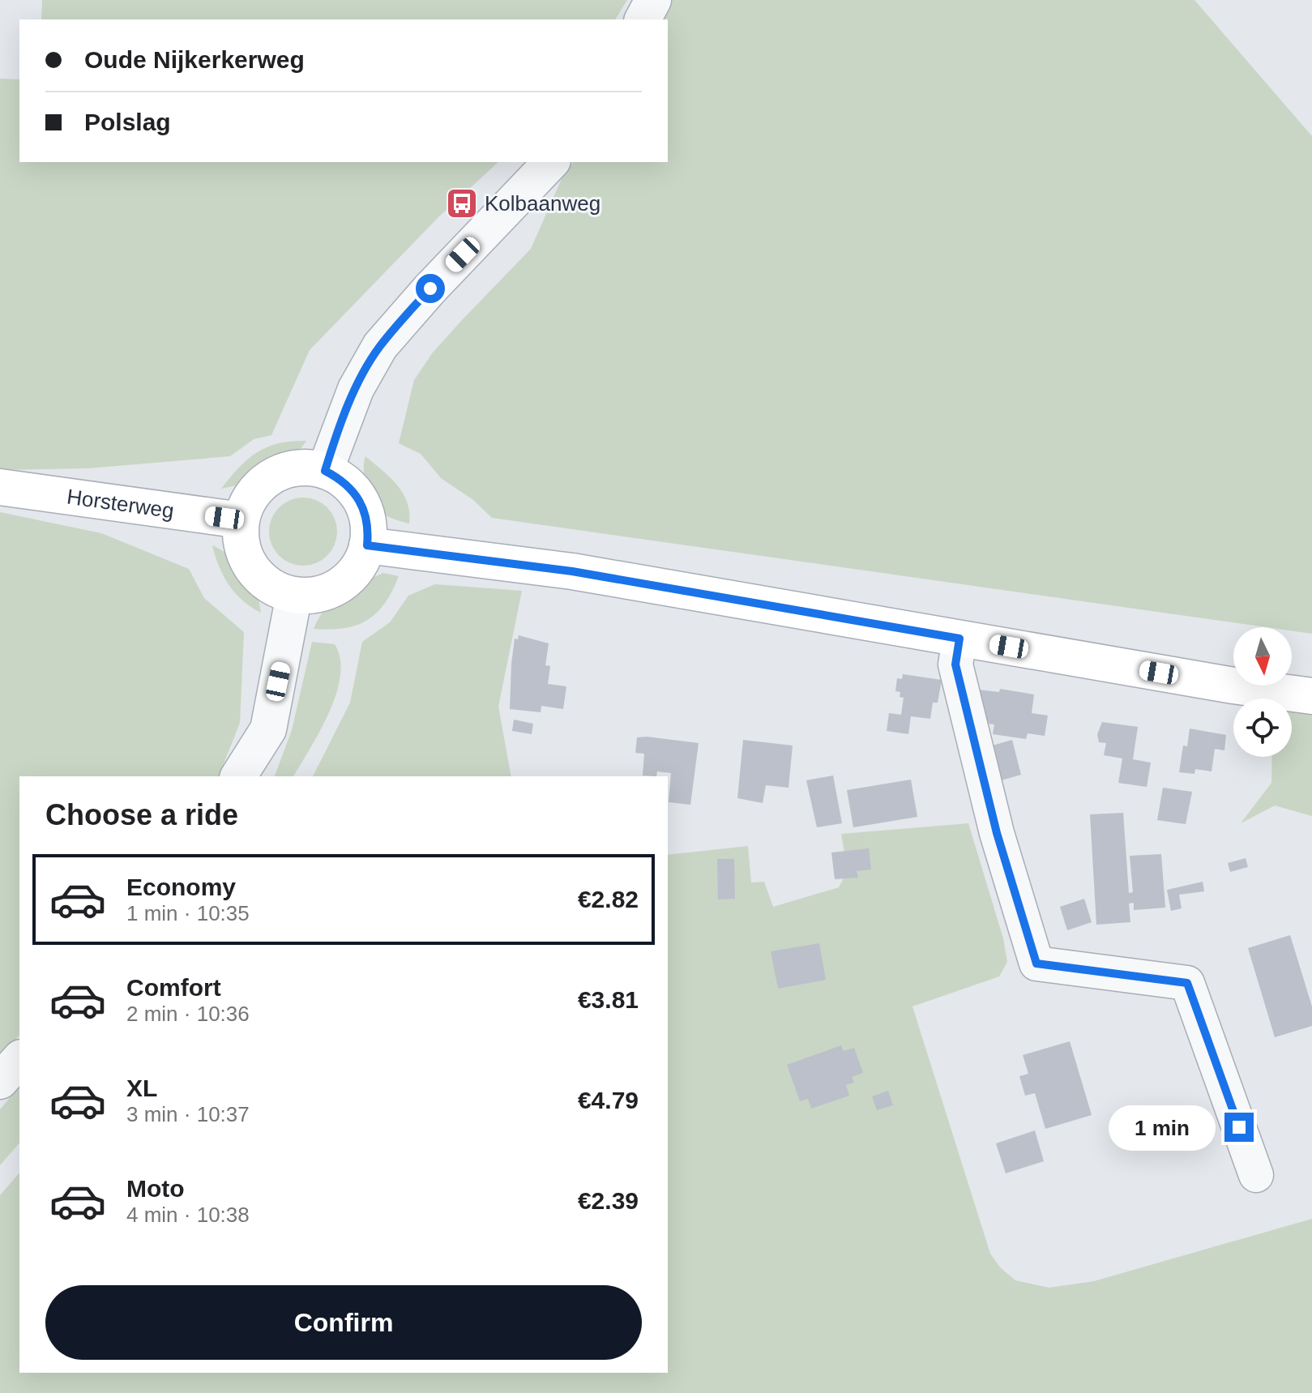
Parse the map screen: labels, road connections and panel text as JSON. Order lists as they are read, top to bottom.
{
  "streets": {
    "main road": ["Horsterweg"]
  },
  "places": {
    "bus stop": ["Kolbaanweg"]
  },
  "north": "bottom",
  "page": {
    "banner": ["Oude Nijkerkerweg", "Polslag"],
    "heading": "Choose a ride",
    "list": [
      {
        "name": "Economy",
        "note": "1 min · 10:35",
        "value": "€2.82"
      },
      {
        "name": "Comfort",
        "note": "2 min · 10:36",
        "value": "€3.81"
      },
      {
        "name": "XL",
        "note": "3 min · 10:37",
        "value": "€4.79"
      },
      {
        "name": "Moto",
        "note": "4 min · 10:38",
        "value": "€2.39"
      }
    ],
    "bubble": "1 min",
    "buttons": "Confirm"
  }
}
